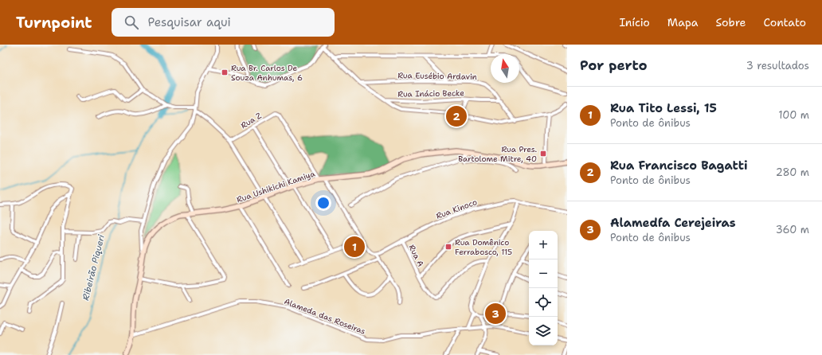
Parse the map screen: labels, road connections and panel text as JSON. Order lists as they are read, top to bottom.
{
  "streets": {
    "main road": ["Rua Ushikichi Kamiya"],
    "street": [
      "Rua Eusébio Ardavin",
      "Rua Inácio Becke",
      "Rua Z",
      "Rua Kinoco",
      "Rua A",
      "Alameda das Roseiras"
    ]
  },
  "crossings": [
    ["Rua Eusébio Ardavin", "Rua Inácio Becke"],
    ["Rua Z", "Rua Ushikichi Kamiya"],
    ["Rua Ushikichi Kamiya", "Alameda das Roseiras"],
    ["Rua Kinoco", "Rua A"]
  ],
  "water": ["Ribeirão Piqueri"],
  "places": {
    "transit": ["Rua Br. Carlos De Souza Anhumas, 6", "Rua Pres. Bartolome Mitre, 40", "Rua Domênico Ferrabosco, 115"]
  },
  "north": "top",
  "page": {
    "header": "Turnpoint",
    "search": "Pesquisar aqui",
    "nav": [
      "Início",
      "Mapa",
      "Sobre",
      "Contato"
    ],
    "heading": ["Por perto", "3 resultados"],
    "list": [
      {
        "mark": "1",
        "name": "Rua Tito Lessi, 15",
        "note": "Ponto de ônibus",
        "value": "100 m"
      },
      {
        "mark": "2",
        "name": "Rua Francisco Bagatti",
        "note": "Ponto de ônibus",
        "value": "280 m"
      },
      {
        "mark": "3",
        "name": "Alamedfa Cerejeiras",
        "note": "Ponto de ônibus",
        "value": "360 m"
      }
    ],
    "pins": ["2", "1", "3"],
    "map_buttons": ["+", "−"]
  }
}
